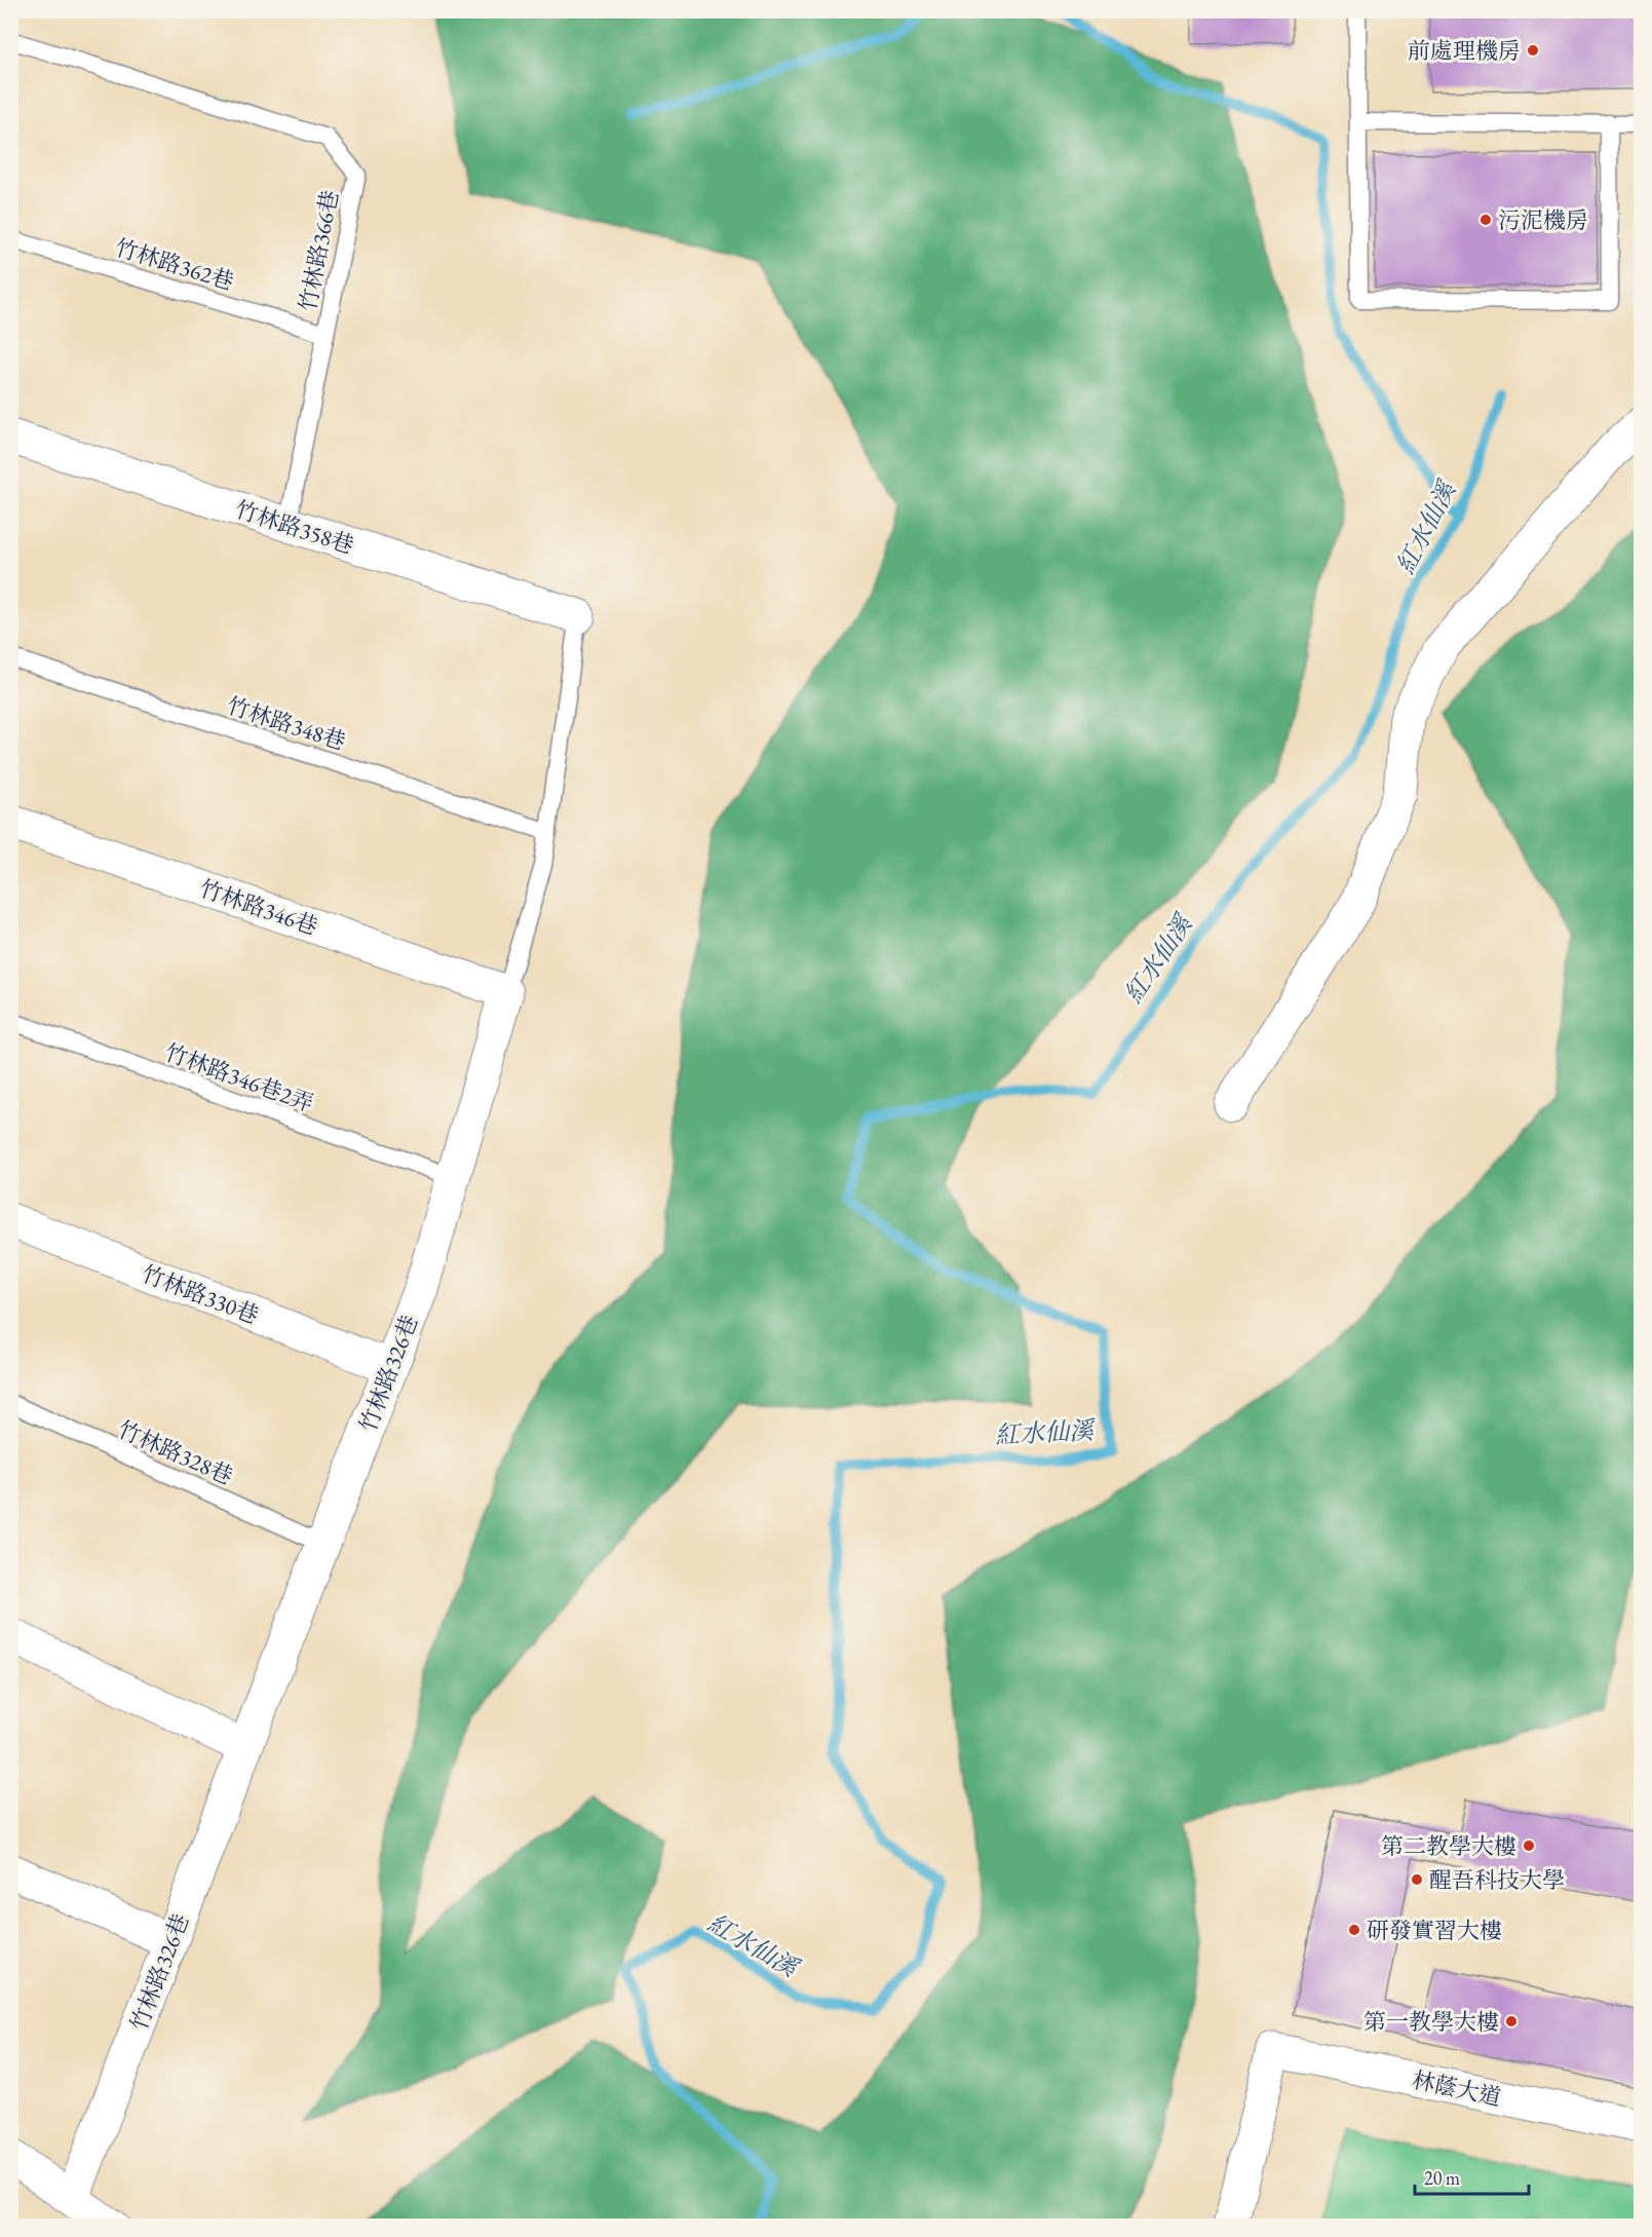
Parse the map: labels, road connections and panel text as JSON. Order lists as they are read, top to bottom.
{
  "streets": {
    "street": [
      "竹林路358巷",
      "竹林路346巷",
      "竹林路330巷",
      "竹林路326巷",
      "林蔭大道"
    ],
    "lane": [
      "竹林路366巷",
      "竹林路362巷",
      "竹林路348巷",
      "竹林路346巷2弄",
      "竹林路328巷"
    ]
  },
  "crossings": [
    ["竹林路366巷", "竹林路362巷"],
    ["竹林路366巷", "竹林路358巷"],
    ["竹林路346巷", "竹林路326巷"],
    ["竹林路346巷2弄", "竹林路326巷"],
    ["竹林路330巷", "竹林路326巷"],
    ["竹林路326巷", "竹林路328巷"]
  ],
  "water": ["紅水仙溪"],
  "places": [
    "前處理機房",
    "污泥機房",
    "第二教學大樓",
    "醒吾科技大學",
    "研發實習大樓",
    "第一教學大樓"
  ],
  "scale_bar": "20 m"
}
